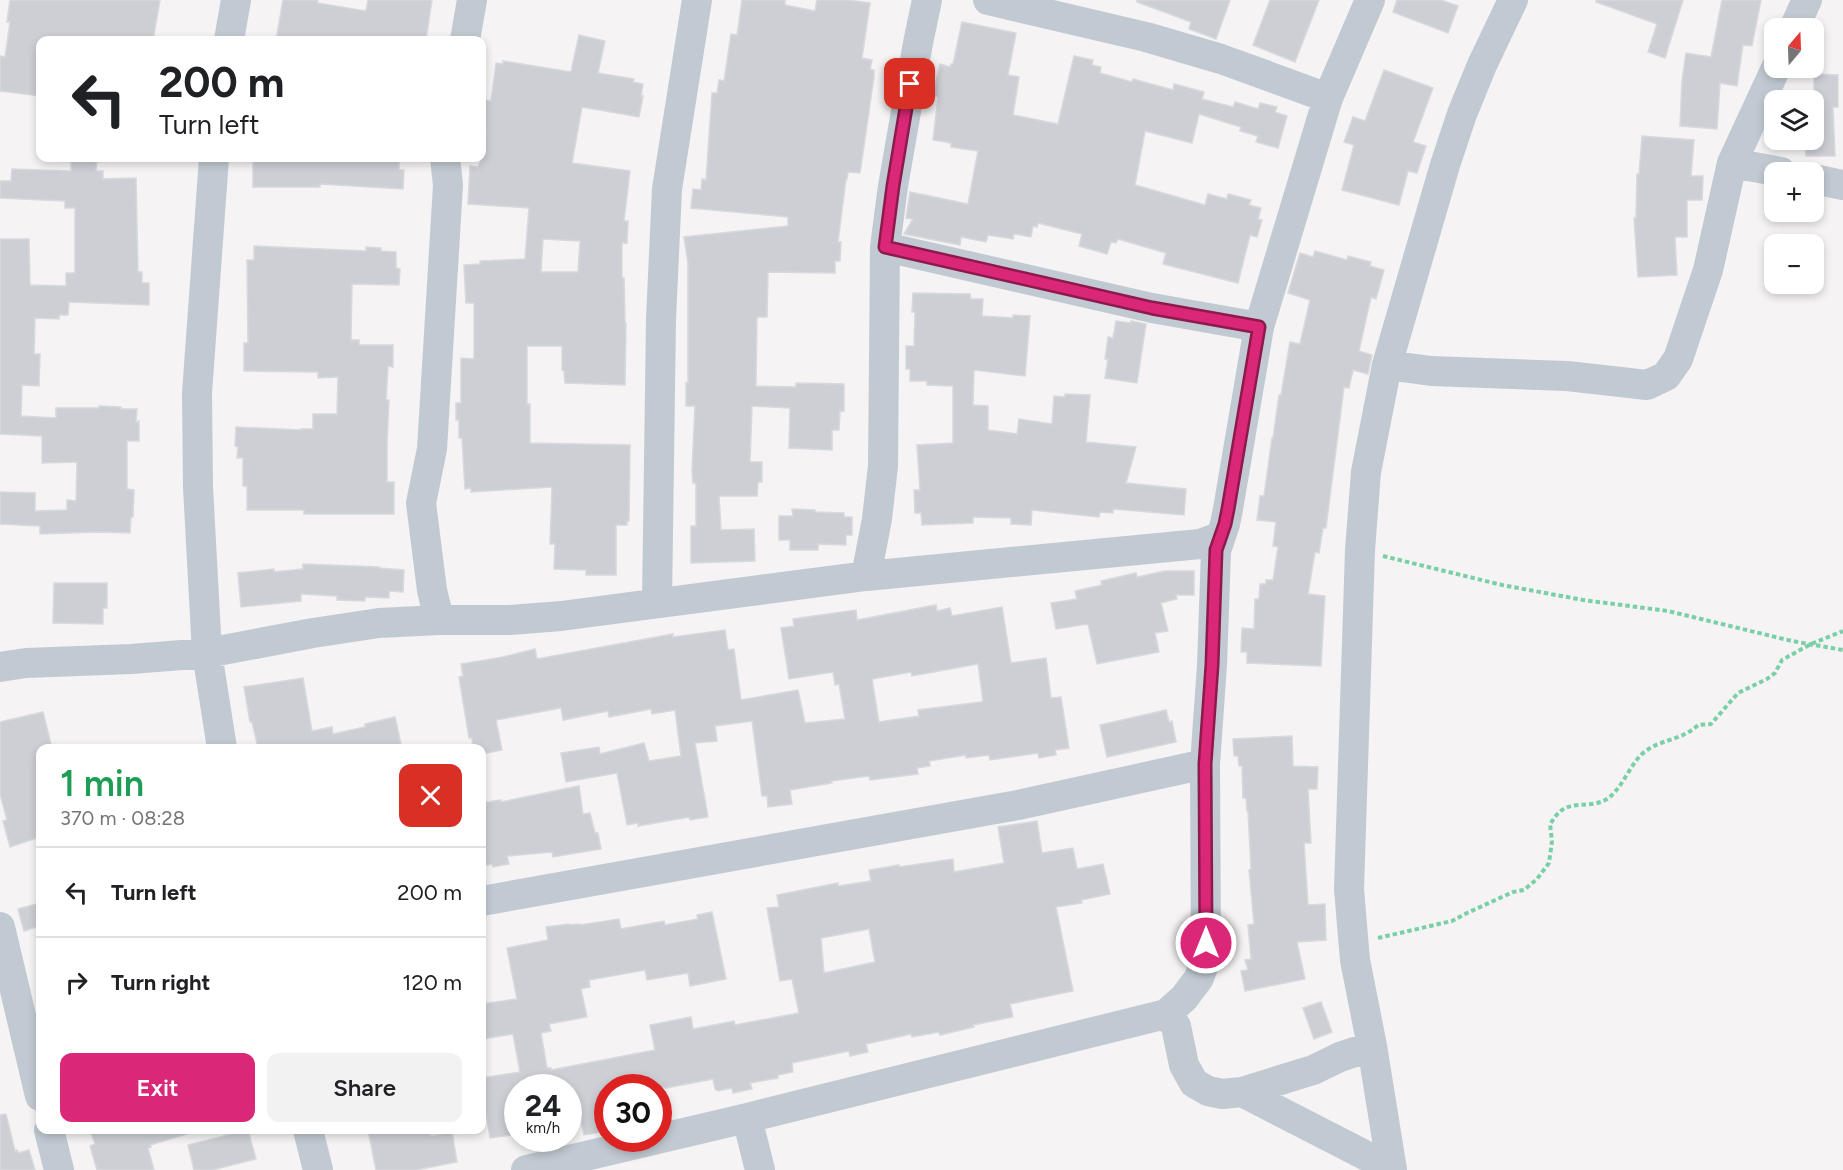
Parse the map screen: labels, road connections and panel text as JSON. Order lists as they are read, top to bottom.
{
  "north": "top",
  "page": {
    "map_buttons": ["+", "−"],
    "turn": ["200 m", "Turn left"],
    "heading": ["1 min", "370 m · 08:28"],
    "list": [
      {
        "name": "Turn left",
        "value": "200 m"
      },
      {
        "name": "Turn right",
        "value": "120 m"
      }
    ],
    "buttons": ["Exit", "Share"],
    "speed": "24 km/h",
    "limit": "30"
  }
}
